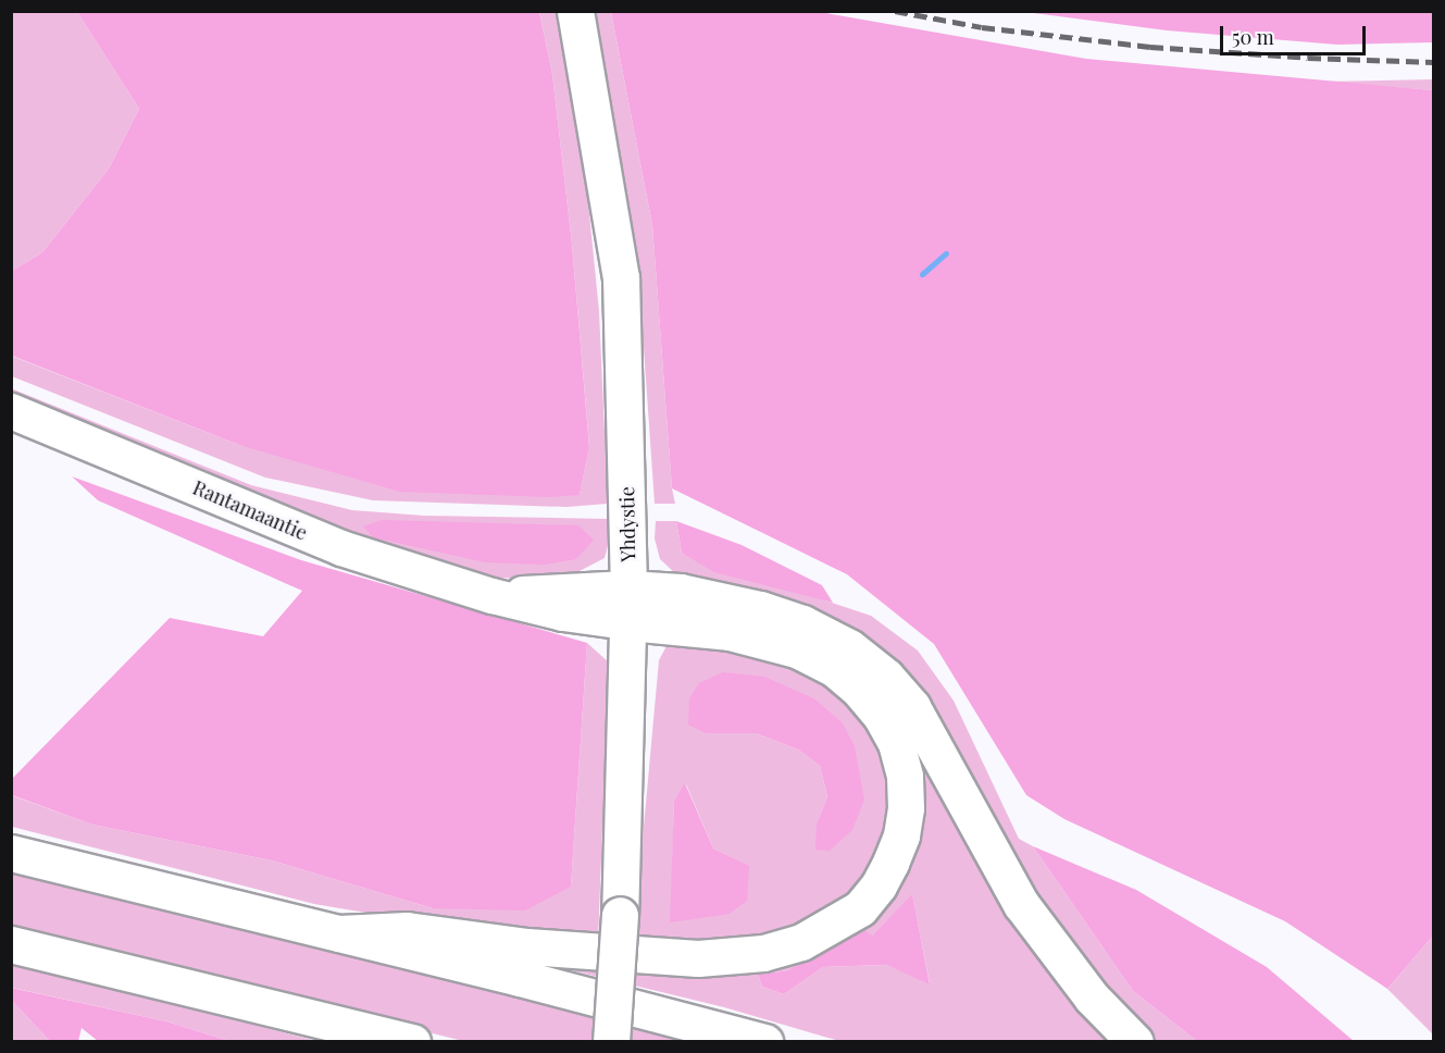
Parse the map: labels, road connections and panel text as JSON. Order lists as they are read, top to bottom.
{
  "streets": {
    "highway": ["Yhdystie"],
    "main road": ["Rantamaantie"]
  },
  "crossings": [
    ["Rantamaantie", "Yhdystie"]
  ],
  "scale_bar": "50 m"
}
